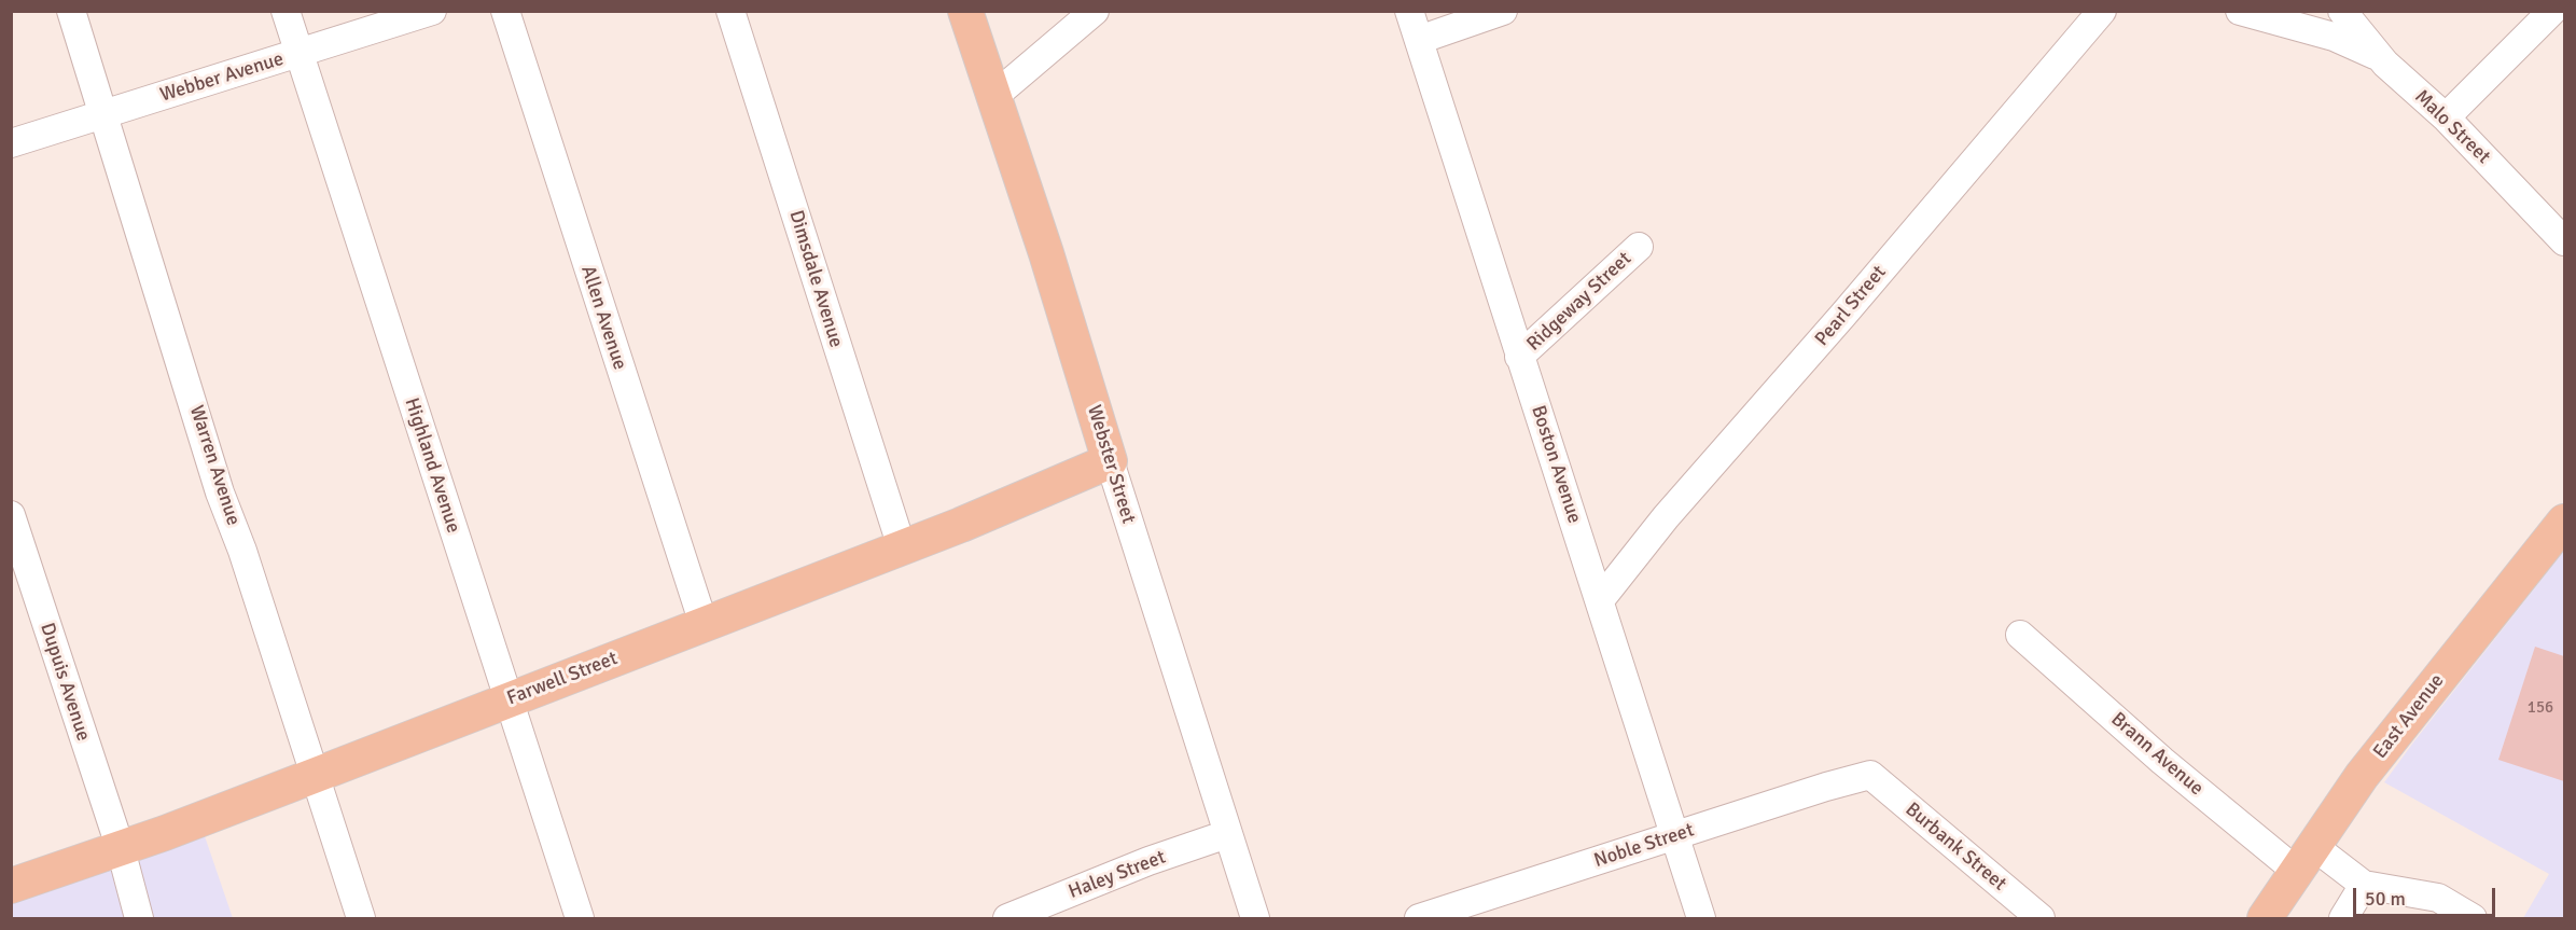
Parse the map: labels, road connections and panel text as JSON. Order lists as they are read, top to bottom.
{
  "streets": {
    "main road": ["Webster Street", "Farwell Street", "East Avenue"],
    "street": [
      "Webber Avenue",
      "Malo Street",
      "Dimsdale Avenue",
      "Ridgeway Street",
      "Pearl Street",
      "Allen Avenue",
      "Boston Avenue",
      "Warren Avenue",
      "Highland Avenue",
      "Dupuis Avenue",
      "Brann Avenue",
      "Noble Street",
      "Burbank Street",
      "Haley Street"
    ]
  },
  "crossings": [
    ["Webber Avenue", "Warren Avenue"],
    ["Webber Avenue", "Highland Avenue"],
    ["Dimsdale Avenue", "Farwell Street"],
    ["Ridgeway Street", "Boston Avenue"],
    ["Pearl Street", "Boston Avenue"],
    ["Allen Avenue", "Farwell Street"],
    ["Webster Street", "Farwell Street"],
    ["Webster Street", "Haley Street"],
    ["Boston Avenue", "Noble Street"],
    ["Warren Avenue", "Farwell Street"],
    ["Highland Avenue", "Farwell Street"],
    ["Farwell Street", "Dupuis Avenue"],
    ["East Avenue", "Brann Avenue"],
    ["Noble Street", "Burbank Street"]
  ],
  "house_numbers": ["156"],
  "scale_bar": "50 m"
}
